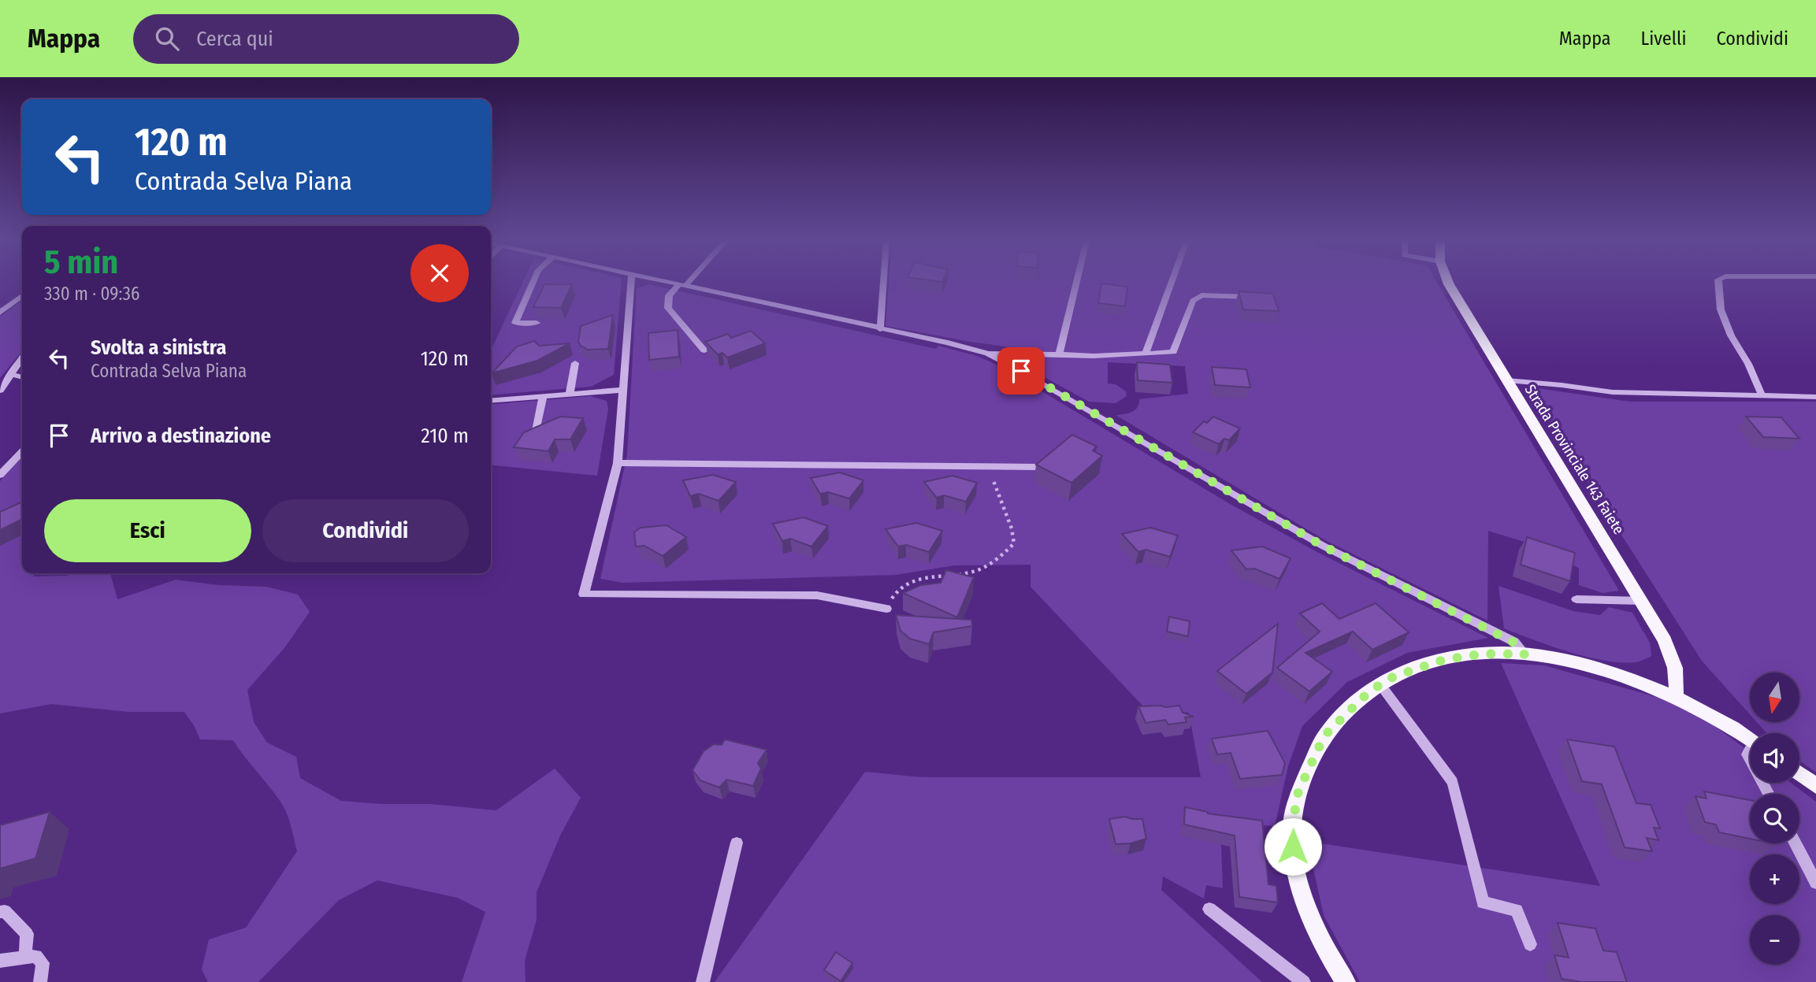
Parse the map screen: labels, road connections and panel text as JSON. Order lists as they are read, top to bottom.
{
  "streets": {
    "main road": ["Strada Provinciale 143 Faiete"]
  },
  "north": "bottom",
  "page": {
    "header": "Mappa",
    "search": "Cerca qui",
    "nav": ["Mappa", "Livelli", "Condividi"],
    "turn": ["120 m", "Contrada Selva Piana"],
    "heading": ["5 min", "330 m · 09:36"],
    "list": [
      {
        "name": "Svolta a sinistra",
        "note": "Contrada Selva Piana",
        "value": "120 m"
      },
      {
        "name": "Arrivo a destinazione",
        "value": "210 m"
      }
    ],
    "buttons": ["Esci", "Condividi"],
    "map_buttons": ["+", "−"]
  }
}
